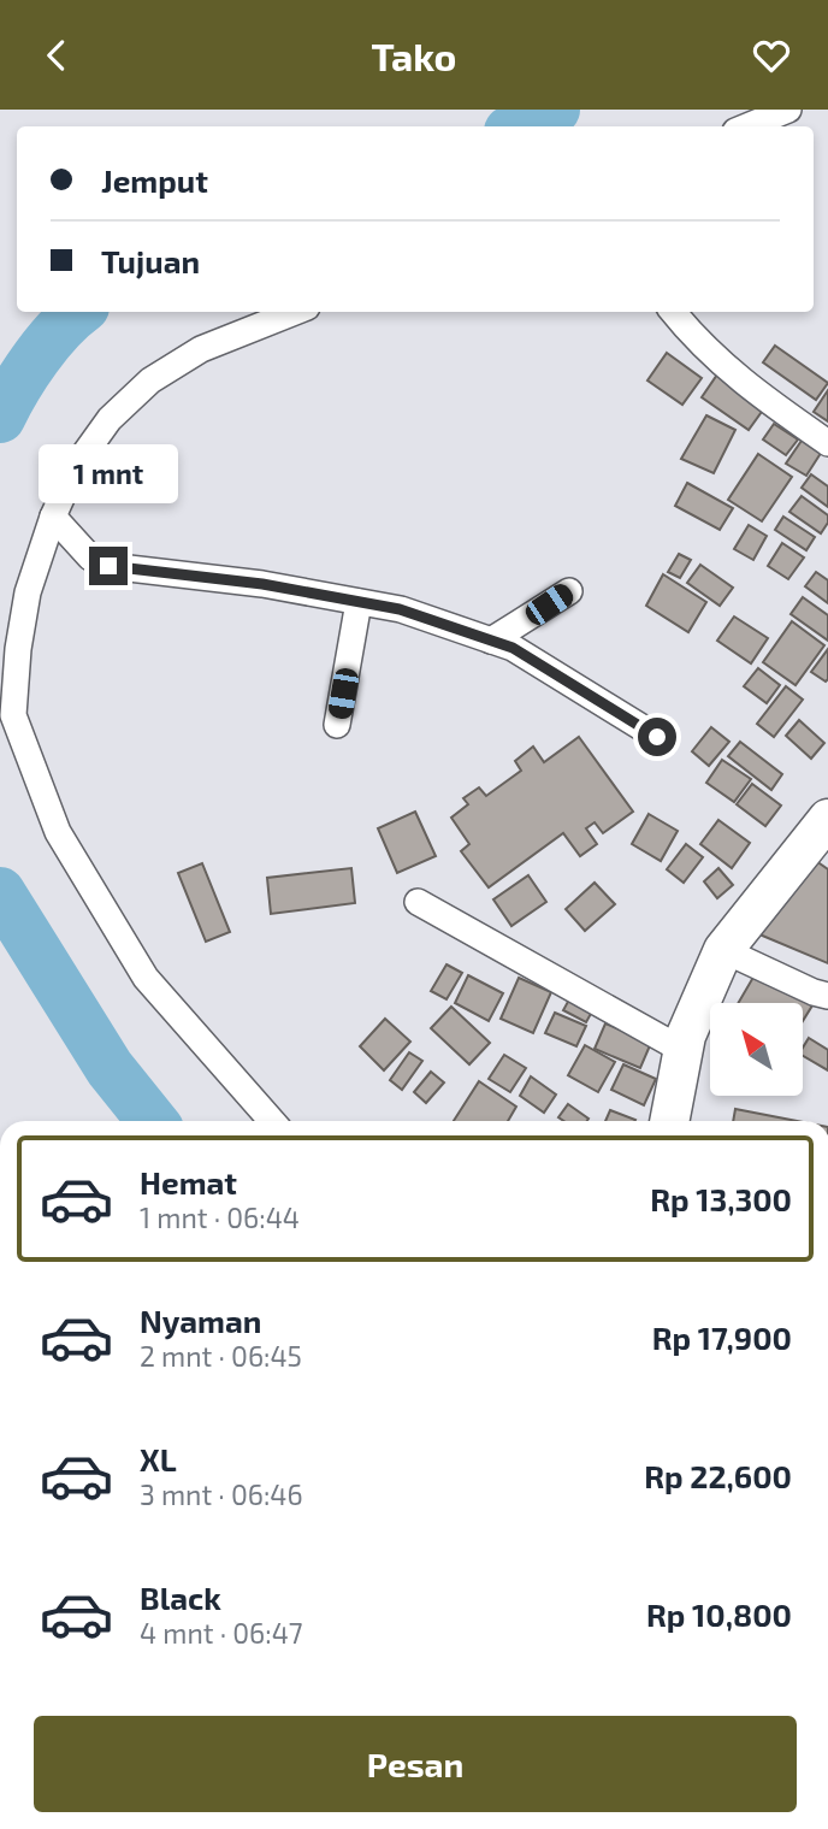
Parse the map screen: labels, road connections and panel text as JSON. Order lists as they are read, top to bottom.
{
  "north": "top left",
  "page": {
    "header": "Tako",
    "banner": ["Jemput", "Tujuan"],
    "bubble": "1 mnt",
    "list": [
      {
        "name": "Hemat",
        "note": "1 mnt · 06:44",
        "value": "Rp 13,300"
      },
      {
        "name": "Nyaman",
        "note": "2 mnt · 06:45",
        "value": "Rp 17,900"
      },
      {
        "name": "XL",
        "note": "3 mnt · 06:46",
        "value": "Rp 22,600"
      },
      {
        "name": "Black",
        "note": "4 mnt · 06:47",
        "value": "Rp 10,800"
      }
    ],
    "buttons": "Pesan"
  }
}
